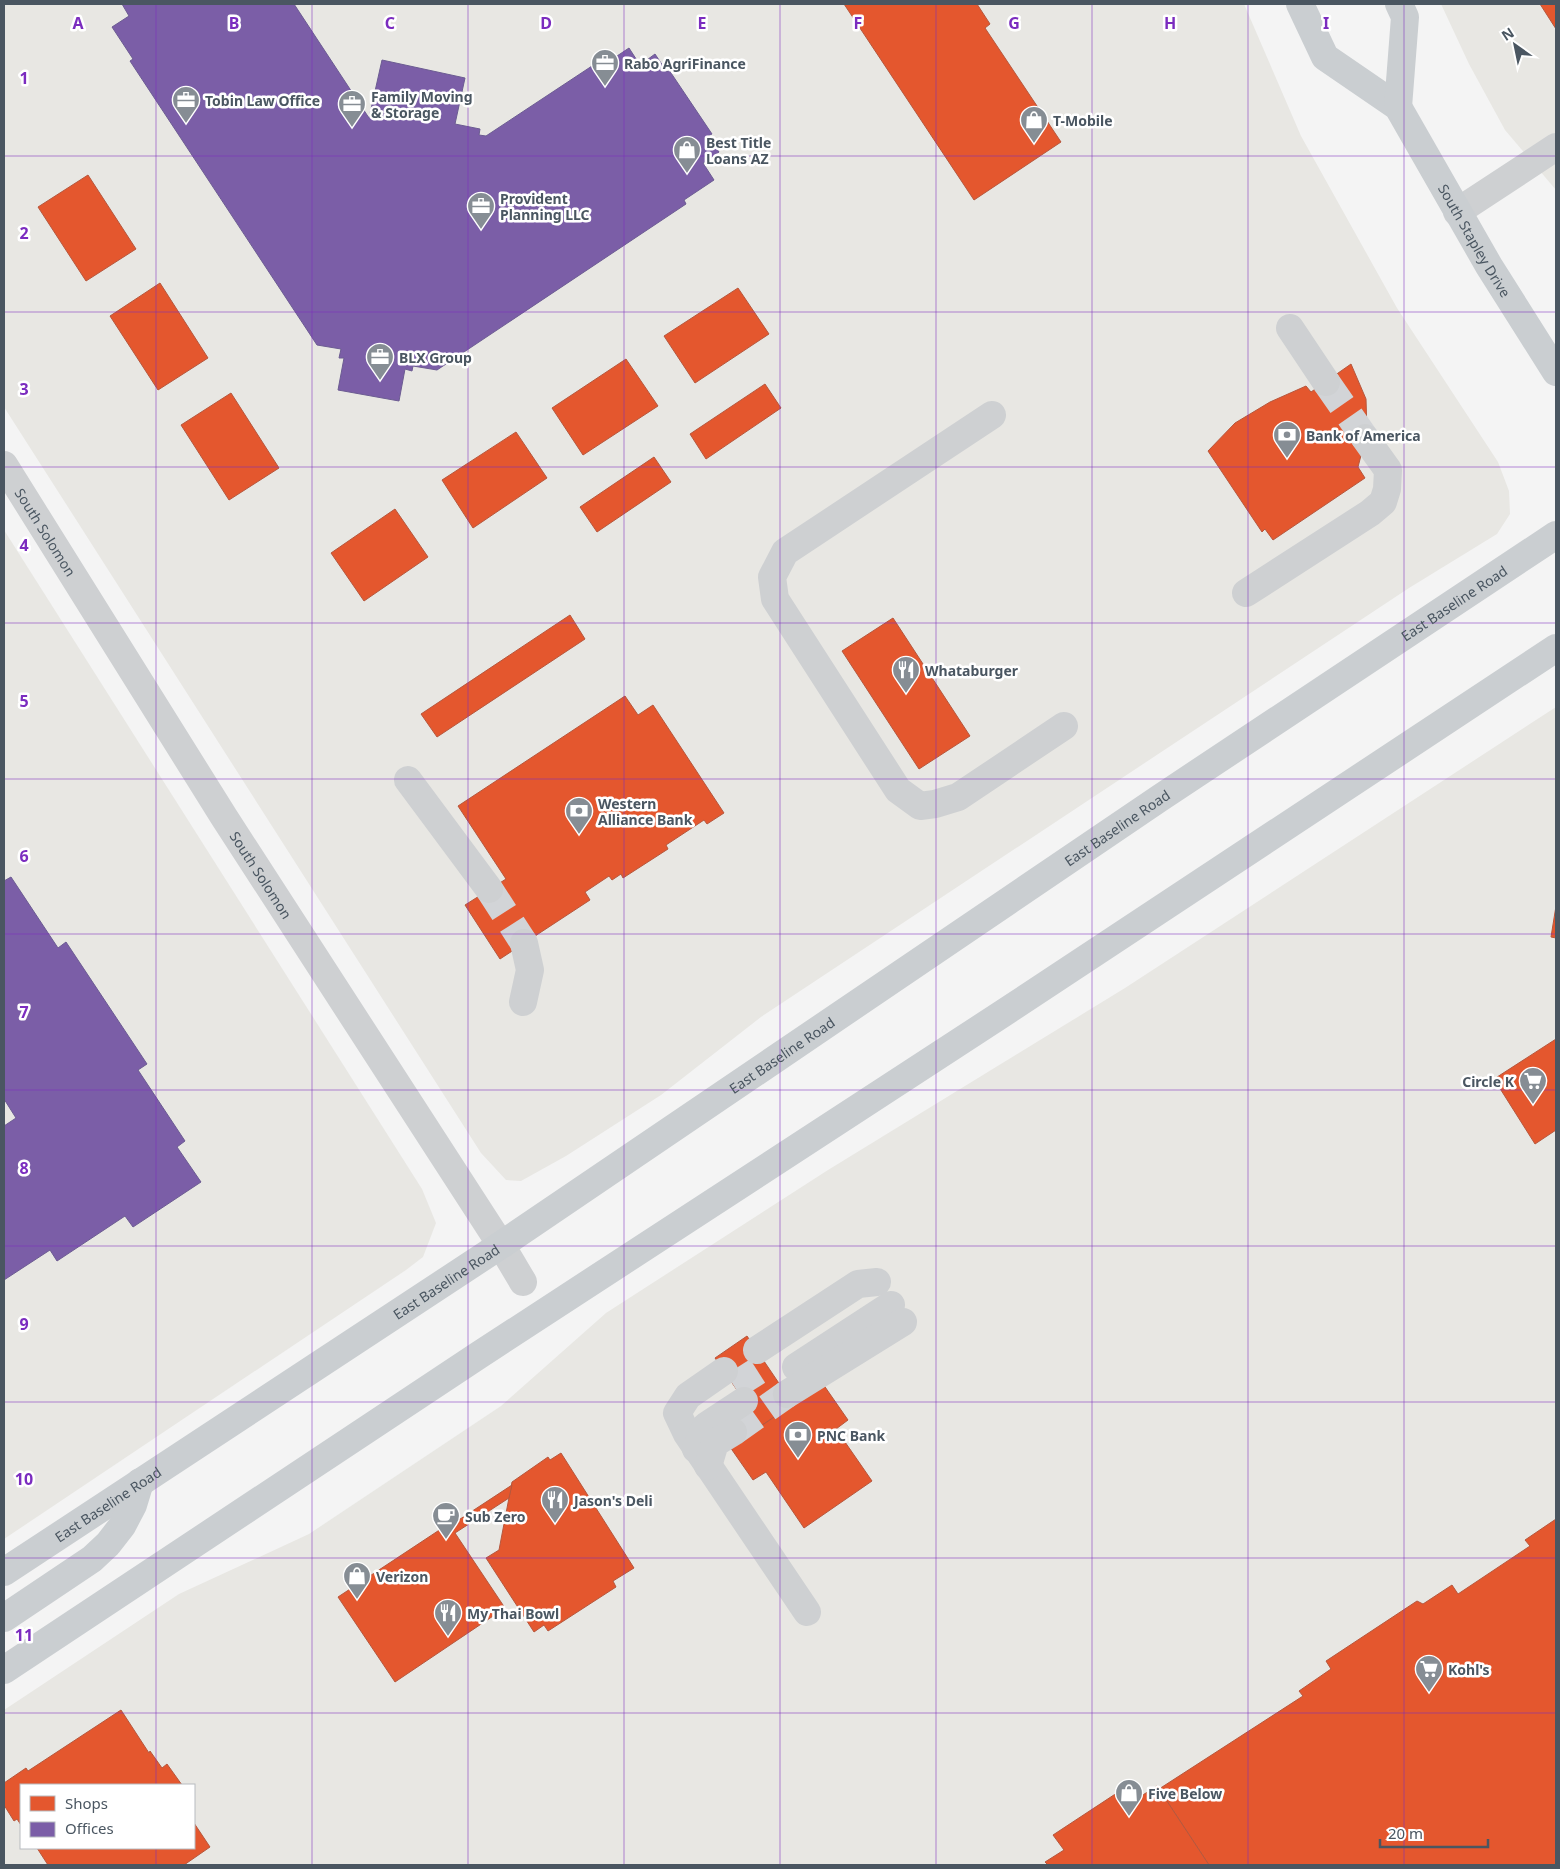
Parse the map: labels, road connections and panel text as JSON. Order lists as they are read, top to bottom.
{
  "streets": {
    "main road": ["South Stapley Drive", "East Baseline Road"],
    "street": ["South Solomon"]
  },
  "crossings": [
    ["South Solomon", "East Baseline Road"]
  ],
  "places": {
    "office": [
      "Rabo AgriFinance",
      "Tobin Law Office",
      "Family Moving & Storage",
      "Provident Planning LLC",
      "BLX Group"
    ],
    "shop": [
      "T-Mobile",
      "Best Title Loans AZ",
      "Verizon",
      "Five Below"
    ],
    "bank": ["Bank of America", "Western Alliance Bank", "PNC Bank"],
    "restaurant": ["Whataburger", "Jason's Deli", "My Thai Bowl"],
    "supermarket": ["Circle K", "Kohl's"],
    "cafe": ["Sub Zero"]
  },
  "legend": ["Shops", "Offices"],
  "scale_bar": "20 m",
  "north": "top left",
  "grid": {
    "columns": [
      "A",
      "B",
      "C",
      "D",
      "E",
      "F",
      "G",
      "H",
      "I"
    ],
    "rows": [
      "1",
      "2",
      "3",
      "4",
      "5",
      "6",
      "7",
      "8",
      "9",
      "10",
      "11"
    ]
  }
}
